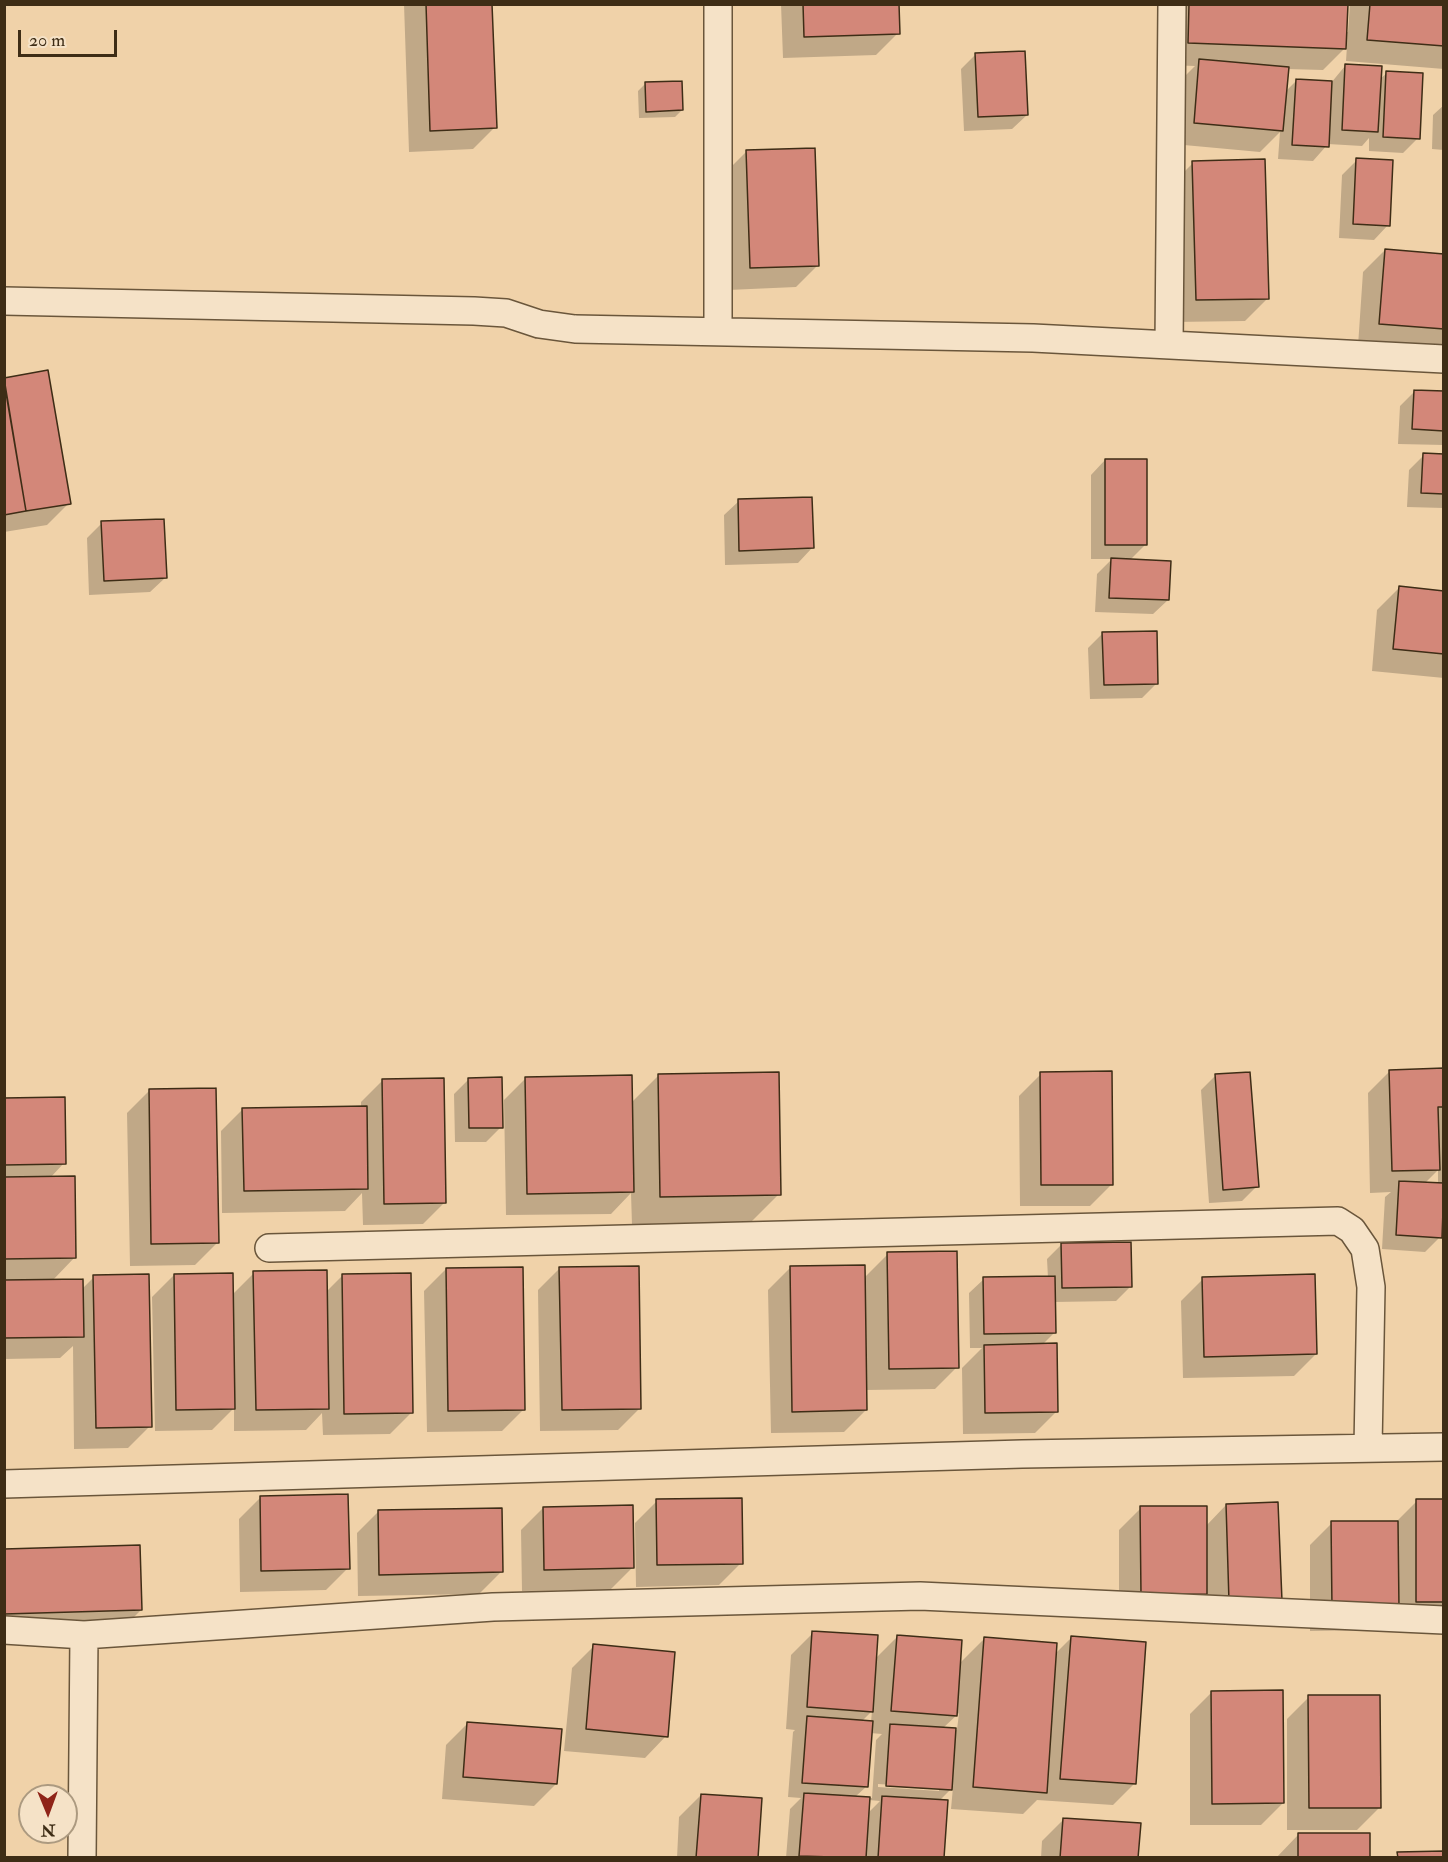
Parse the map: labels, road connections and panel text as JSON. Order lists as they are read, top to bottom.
{
  "scale_bar": "20 m",
  "north": "bottom"
}
